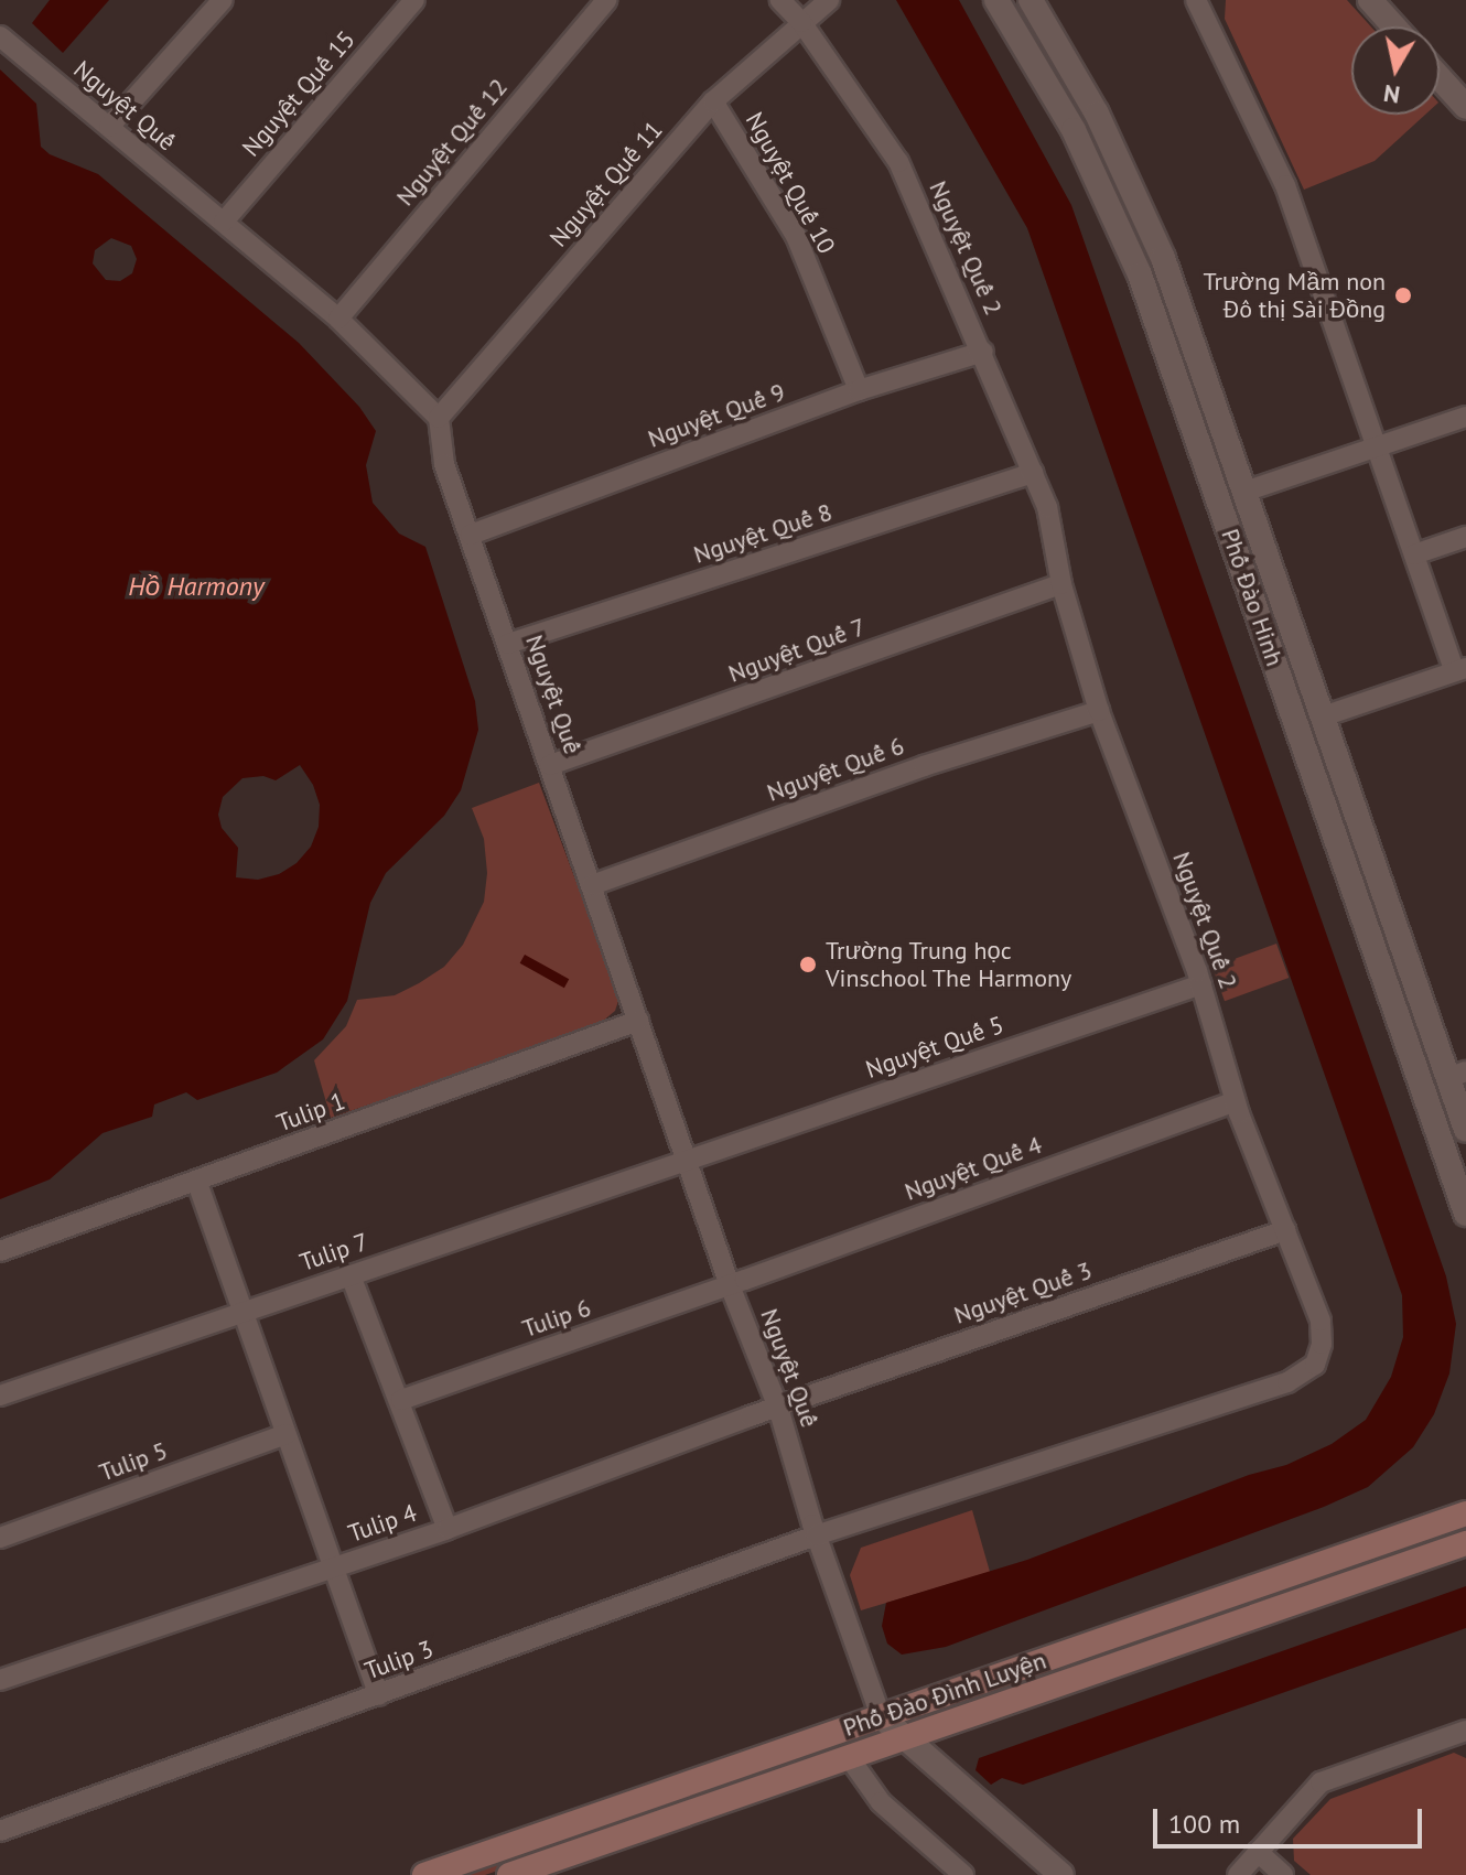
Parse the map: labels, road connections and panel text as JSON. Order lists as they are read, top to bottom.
{
  "streets": {
    "main road": ["Phố Đào Đình Luyện"],
    "street": [
      "Nguyệt Quế 15",
      "Nguyệt Quế",
      "Nguyệt Quế 12",
      "Nguyệt Quế 10",
      "Nguyệt Quế 11",
      "Nguyệt Quế 2",
      "Nguyệt Quế 9",
      "Nguyệt Quế 8",
      "Phố Đào Hinh",
      "Nguyệt Quế 7",
      "Nguyệt Quế 6",
      "Nguyệt Quế 5",
      "Tulip 1",
      "Nguyệt Quế 4",
      "Tulip 7",
      "Nguyệt Quế 3",
      "Tulip 6",
      "Tulip 5",
      "Tulip 4",
      "Tulip 3"
    ]
  },
  "crossings": [
    ["Nguyệt Quế 15", "Nguyệt Quế"],
    ["Nguyệt Quế", "Nguyệt Quế 12"],
    ["Nguyệt Quế", "Nguyệt Quế 11"],
    ["Nguyệt Quế", "Nguyệt Quế 2"],
    ["Nguyệt Quế", "Nguyệt Quế 9"],
    ["Nguyệt Quế", "Nguyệt Quế 8"],
    ["Nguyệt Quế", "Nguyệt Quế 7"],
    ["Nguyệt Quế", "Nguyệt Quế 6"],
    ["Nguyệt Quế", "Nguyệt Quế 5"],
    ["Nguyệt Quế", "Tulip 1"],
    ["Nguyệt Quế", "Nguyệt Quế 4"],
    ["Nguyệt Quế", "Tulip 7"],
    ["Nguyệt Quế", "Nguyệt Quế 3"],
    ["Nguyệt Quế", "Tulip 6"],
    ["Nguyệt Quế", "Tulip 4"],
    ["Nguyệt Quế", "Tulip 3"],
    ["Nguyệt Quế", "Phố Đào Đình Luyện"],
    ["Nguyệt Quế 10", "Nguyệt Quế 11"],
    ["Nguyệt Quế 10", "Nguyệt Quế 9"],
    ["Nguyệt Quế 11", "Nguyệt Quế 2"],
    ["Nguyệt Quế 2", "Nguyệt Quế 9"],
    ["Nguyệt Quế 2", "Nguyệt Quế 8"],
    ["Nguyệt Quế 2", "Nguyệt Quế 7"],
    ["Nguyệt Quế 2", "Nguyệt Quế 6"],
    ["Nguyệt Quế 2", "Nguyệt Quế 5"],
    ["Nguyệt Quế 2", "Nguyệt Quế 4"],
    ["Nguyệt Quế 2", "Nguyệt Quế 3"],
    ["Nguyệt Quế 2", "Tulip 3"],
    ["Nguyệt Quế 5", "Tulip 7"],
    ["Nguyệt Quế 4", "Tulip 6"],
    ["Nguyệt Quế 3", "Tulip 4"]
  ],
  "water": ["Hồ Harmony"],
  "places": ["Trường Mầm non Đô thị Sài Đồng", "Trường Trung học Vinschool The Harmony"],
  "scale_bar": "100 m",
  "north": "bottom"
}
